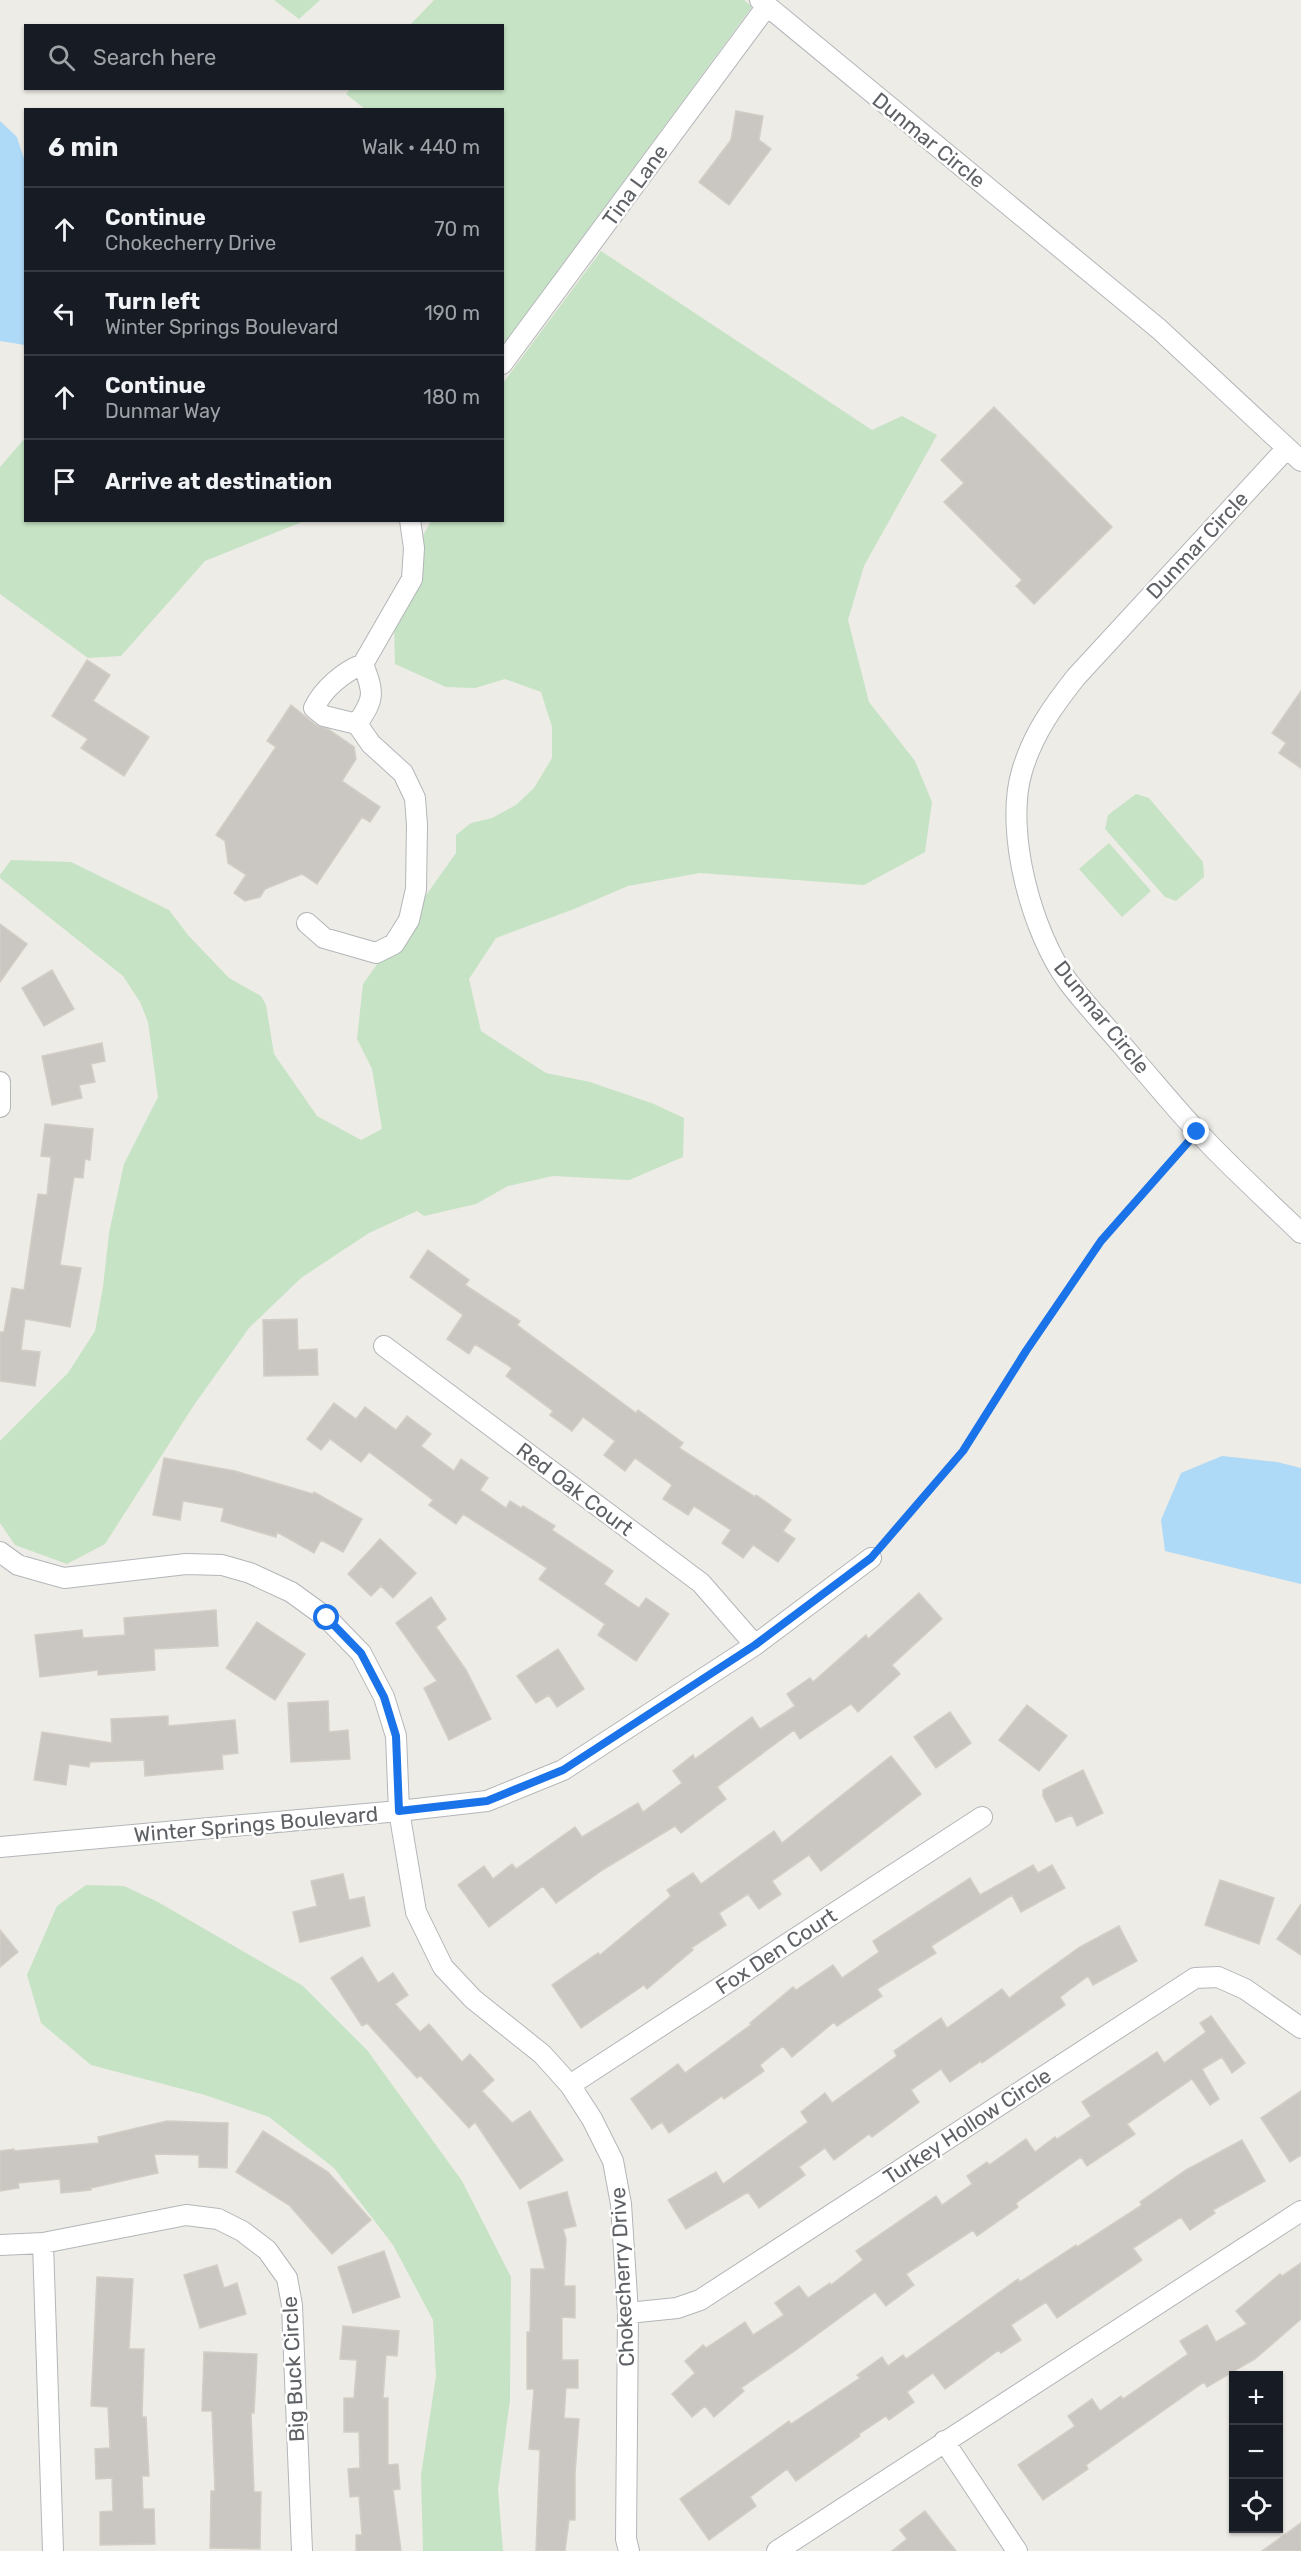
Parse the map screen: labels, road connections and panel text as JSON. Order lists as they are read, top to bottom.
{
  "streets": {
    "street": [
      "Dunmar Circle",
      "Tina Lane",
      "Red Oak Court",
      "Winter Springs Boulevard",
      "Fox Den Court",
      "Turkey Hollow Circle",
      "Chokecherry Drive",
      "Big Buck Circle"
    ]
  },
  "crossings": [
    ["Dunmar Circle", "Tina Lane"],
    ["Red Oak Court", "Winter Springs Boulevard"],
    ["Winter Springs Boulevard", "Chokecherry Drive"],
    ["Fox Den Court", "Chokecherry Drive"],
    ["Turkey Hollow Circle", "Chokecherry Drive"]
  ],
  "page": {
    "search": "Search here",
    "heading": ["6 min", "Walk · 440 m"],
    "list": [
      ["Continue", "Chokecherry Drive", "70 m"],
      ["Turn left", "Winter Springs Boulevard", "190 m"],
      ["Continue", "Dunmar Way", "180 m"],
      "Arrive at destination"
    ],
    "map_buttons": ["+", "−"]
  }
}
